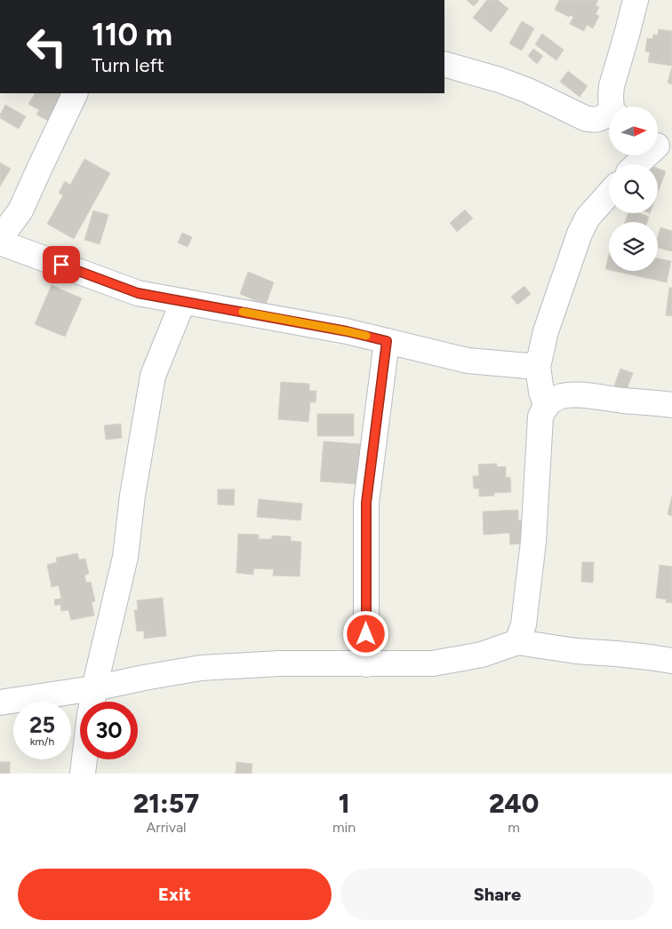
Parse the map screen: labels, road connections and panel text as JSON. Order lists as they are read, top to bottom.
{
  "north": "right",
  "page": {
    "turn": ["110 m", "Turn left"],
    "speed": "25 km/h",
    "limit": "30",
    "eta": [
      "21:57",
      "Arrival",
      "1",
      "min",
      "240",
      "m"
    ],
    "buttons": ["Exit", "Share"]
  }
}
